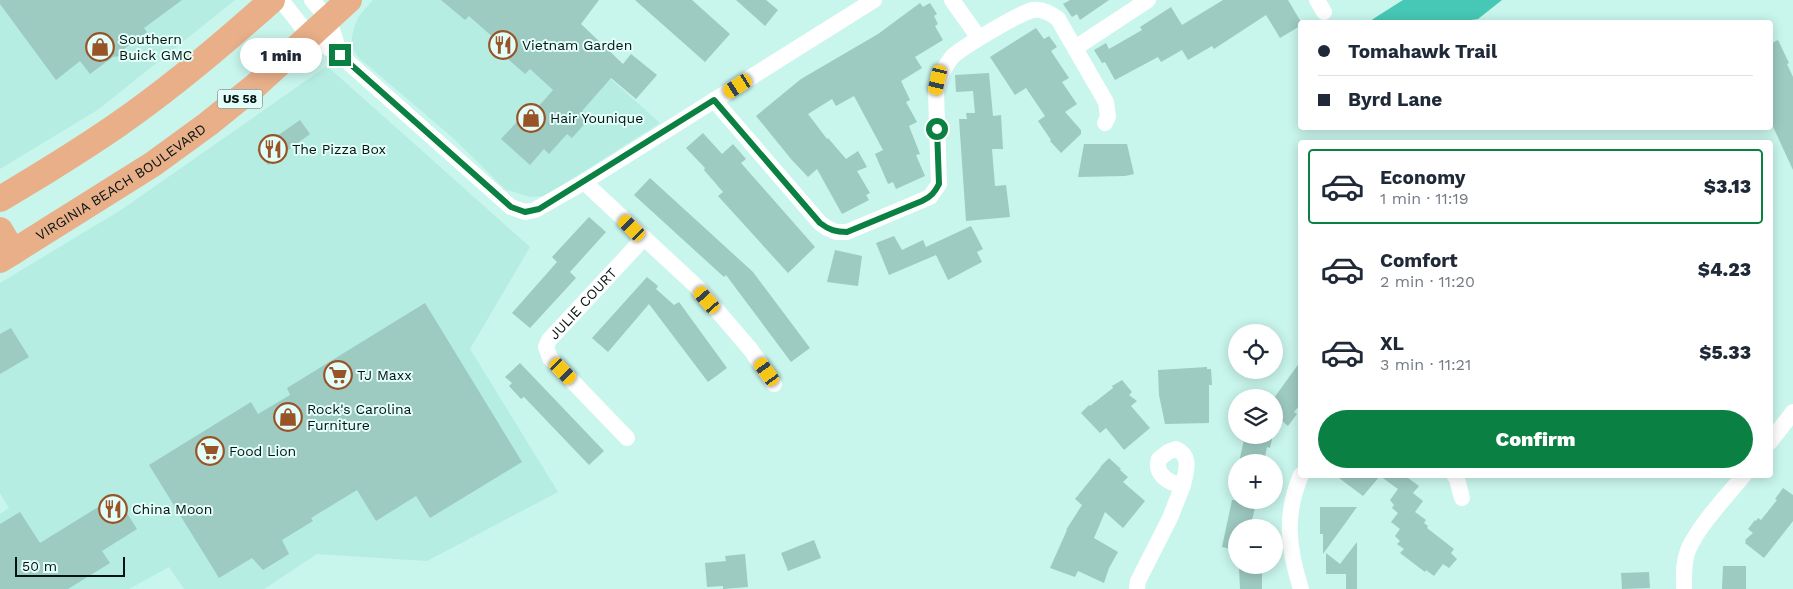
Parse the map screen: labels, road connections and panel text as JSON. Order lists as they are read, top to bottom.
{
  "streets": {
    "main road": ["US 58", "VIRGINIA BEACH BOULEVARD"],
    "street": ["JULIE COURT"]
  },
  "places": {
    "restaurant": ["Vietnam Garden", "The Pizza Box", "China Moon"],
    "shop": ["Southern Buick GMC", "Hair Younique", "Rock's Carolina Furniture"],
    "supermarket": ["TJ Maxx", "Food Lion"]
  },
  "scale_bar": "50 m",
  "page": {
    "banner": ["Tomahawk Trail", "Byrd Lane"],
    "bubble": "1 min",
    "list": [
      {
        "name": "Economy",
        "note": "1 min · 11:19",
        "value": "$3.13"
      },
      {
        "name": "Comfort",
        "note": "2 min · 11:20",
        "value": "$4.23"
      },
      {
        "name": "XL",
        "note": "3 min · 11:21",
        "value": "$5.33"
      }
    ],
    "map_buttons": ["+", "−"],
    "buttons": "Confirm",
    "scale": "50 m"
  }
}
